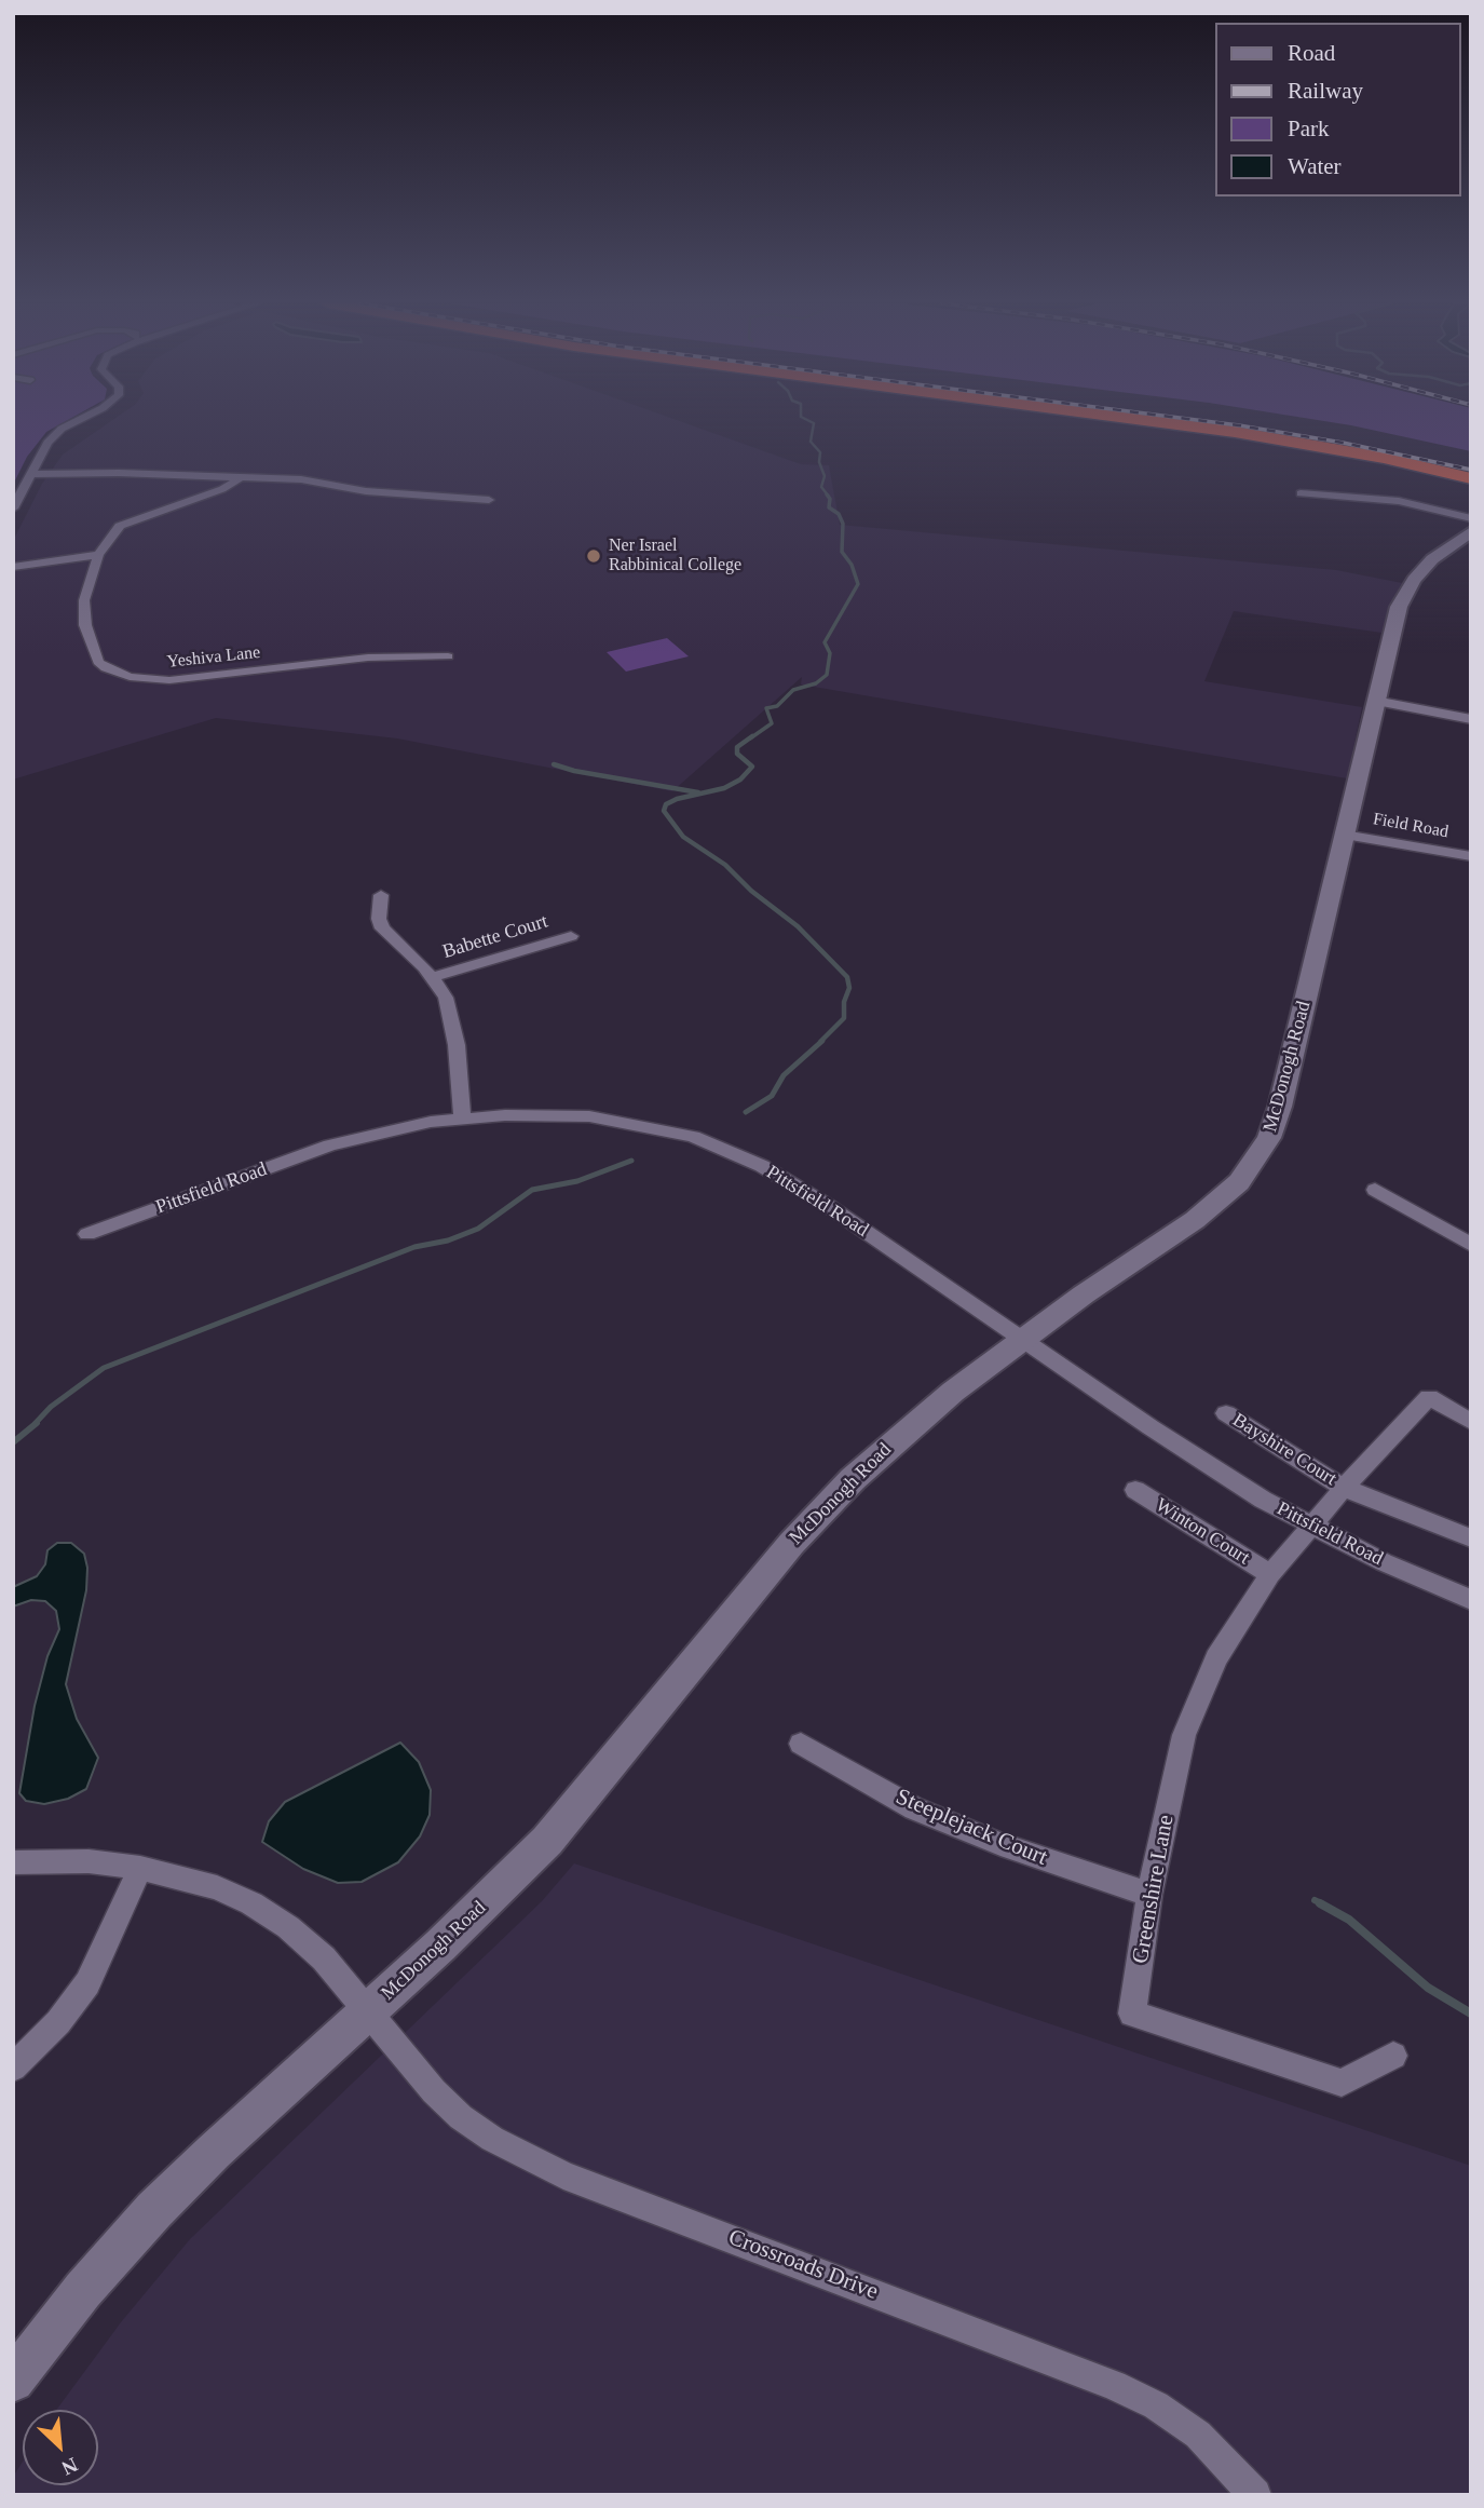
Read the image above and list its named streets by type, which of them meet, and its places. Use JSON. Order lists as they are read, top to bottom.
{
  "streets": {
    "main road": ["McDonogh Road"],
    "street": [
      "Yeshiva Lane",
      "Field Road",
      "Babette Court",
      "Pittsfield Road",
      "Bayshire Court",
      "Winton Court",
      "Steeplejack Court",
      "Greenshire Lane",
      "Crossroads Drive"
    ]
  },
  "crossings": [
    ["Field Road", "McDonogh Road"],
    ["McDonogh Road", "Pittsfield Road"],
    ["McDonogh Road", "Crossroads Drive"],
    ["Pittsfield Road", "Greenshire Lane"],
    ["Bayshire Court", "Greenshire Lane"],
    ["Winton Court", "Greenshire Lane"],
    ["Steeplejack Court", "Greenshire Lane"]
  ],
  "places": ["Ner Israel Rabbinical College"],
  "legend": [
    "Road",
    "Railway",
    "Park",
    "Water"
  ],
  "north": "bottom right"
}
